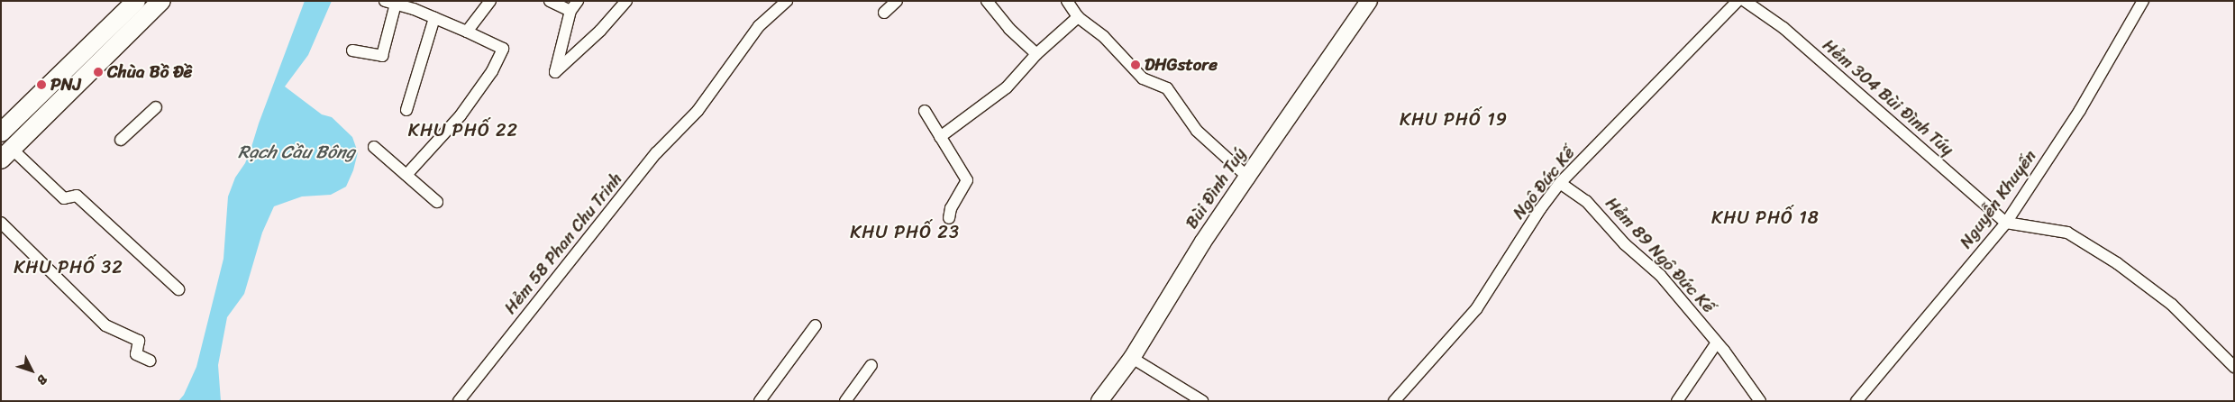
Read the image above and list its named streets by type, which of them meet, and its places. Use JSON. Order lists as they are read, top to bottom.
{
  "streets": {
    "street": [
      "Hẻm 304 Bùi Đình Túy",
      "Ngô Đức Kế",
      "Bùi Đình Tuý",
      "Nguyễn Khuyến",
      "Hẻm 58 Phan Chu Trinh",
      "Hẻm 89 Ngô Đức Kế"
    ]
  },
  "crossings": [
    ["Hẻm 304 Bùi Đình Túy", "Nguyễn Khuyến"],
    ["Ngô Đức Kế", "Hẻm 89 Ngô Đức Kế"]
  ],
  "districts": [
    "KHU PHỐ 19",
    "KHU PHỐ 22",
    "KHU PHỐ 18",
    "KHU PHỐ 23",
    "KHU PHỐ 32"
  ],
  "water": ["Rạch Cầu Bông"],
  "places": ["DHGstore", "Chùa Bồ Đề", "PNJ"],
  "north": "bottom right"
}
